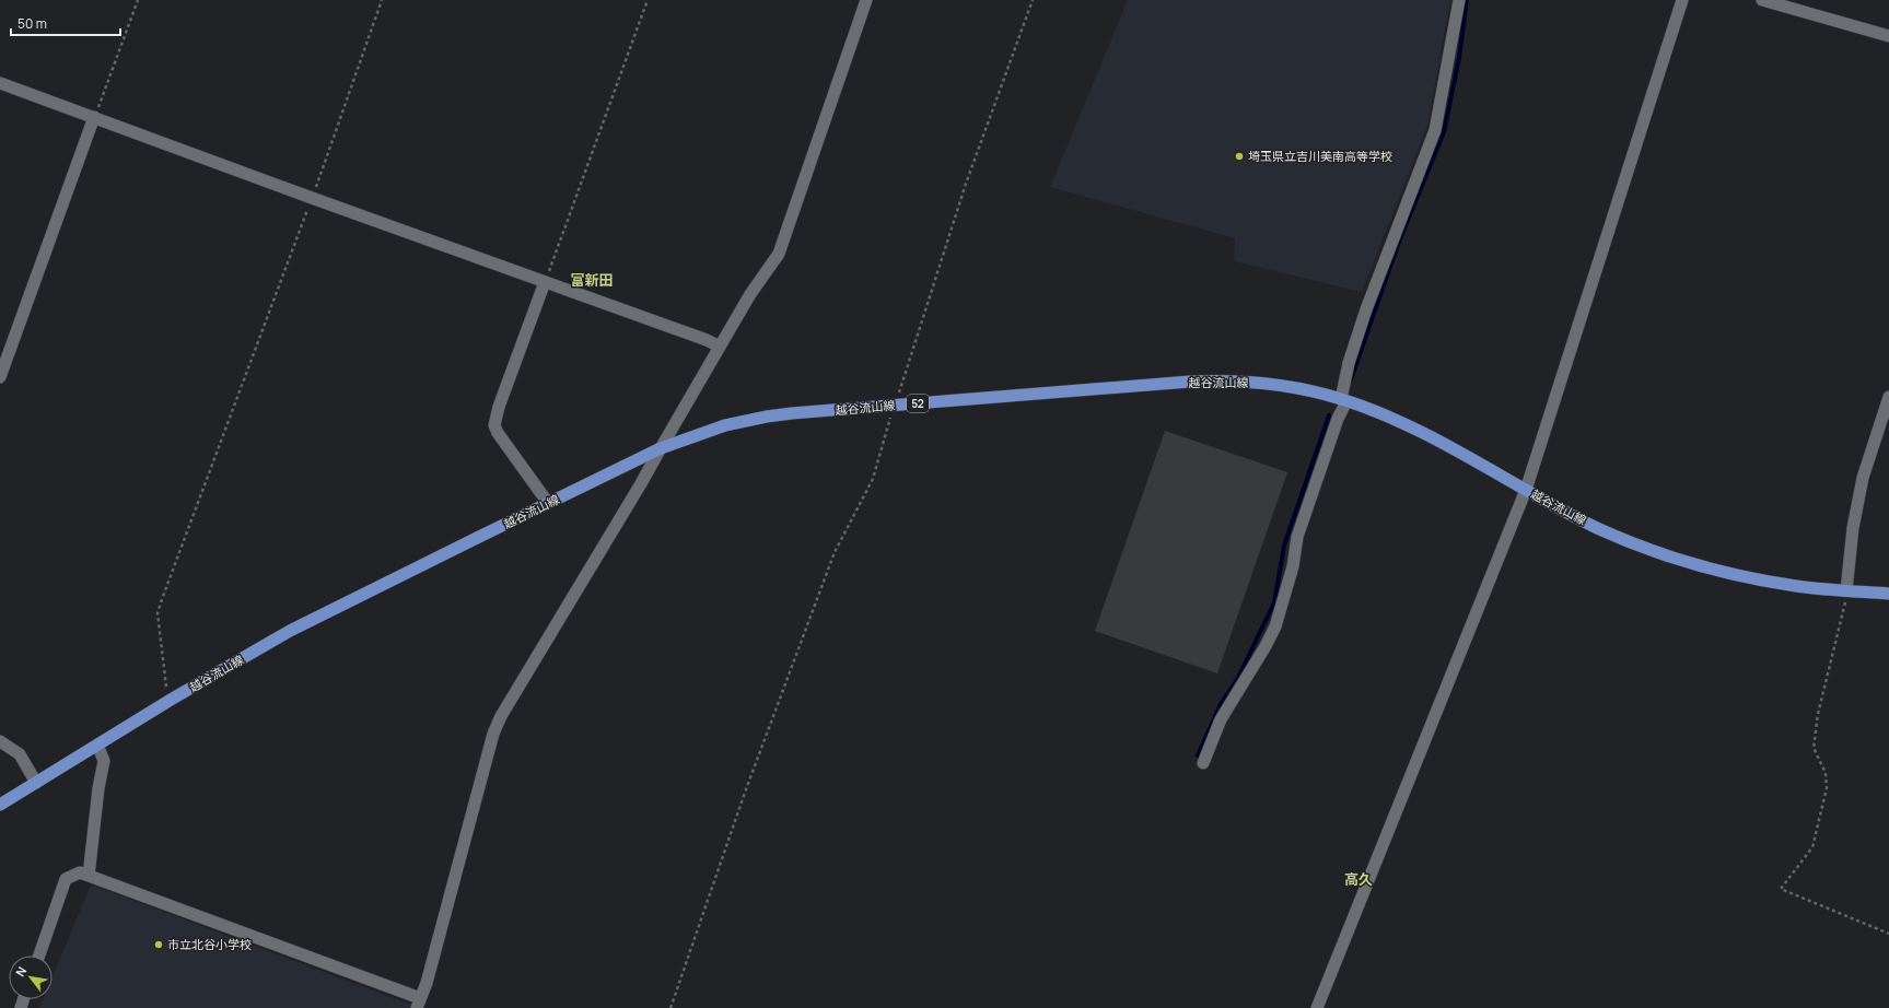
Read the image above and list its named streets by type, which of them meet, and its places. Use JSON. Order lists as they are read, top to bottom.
{
  "streets": {
    "main road": ["越谷流山線", "52"]
  },
  "districts": ["富新田", "高久"],
  "places": ["埼玉県立吉川美南高等学校", "市立北谷小学校"],
  "scale_bar": "50 m",
  "north": "top left"
}
